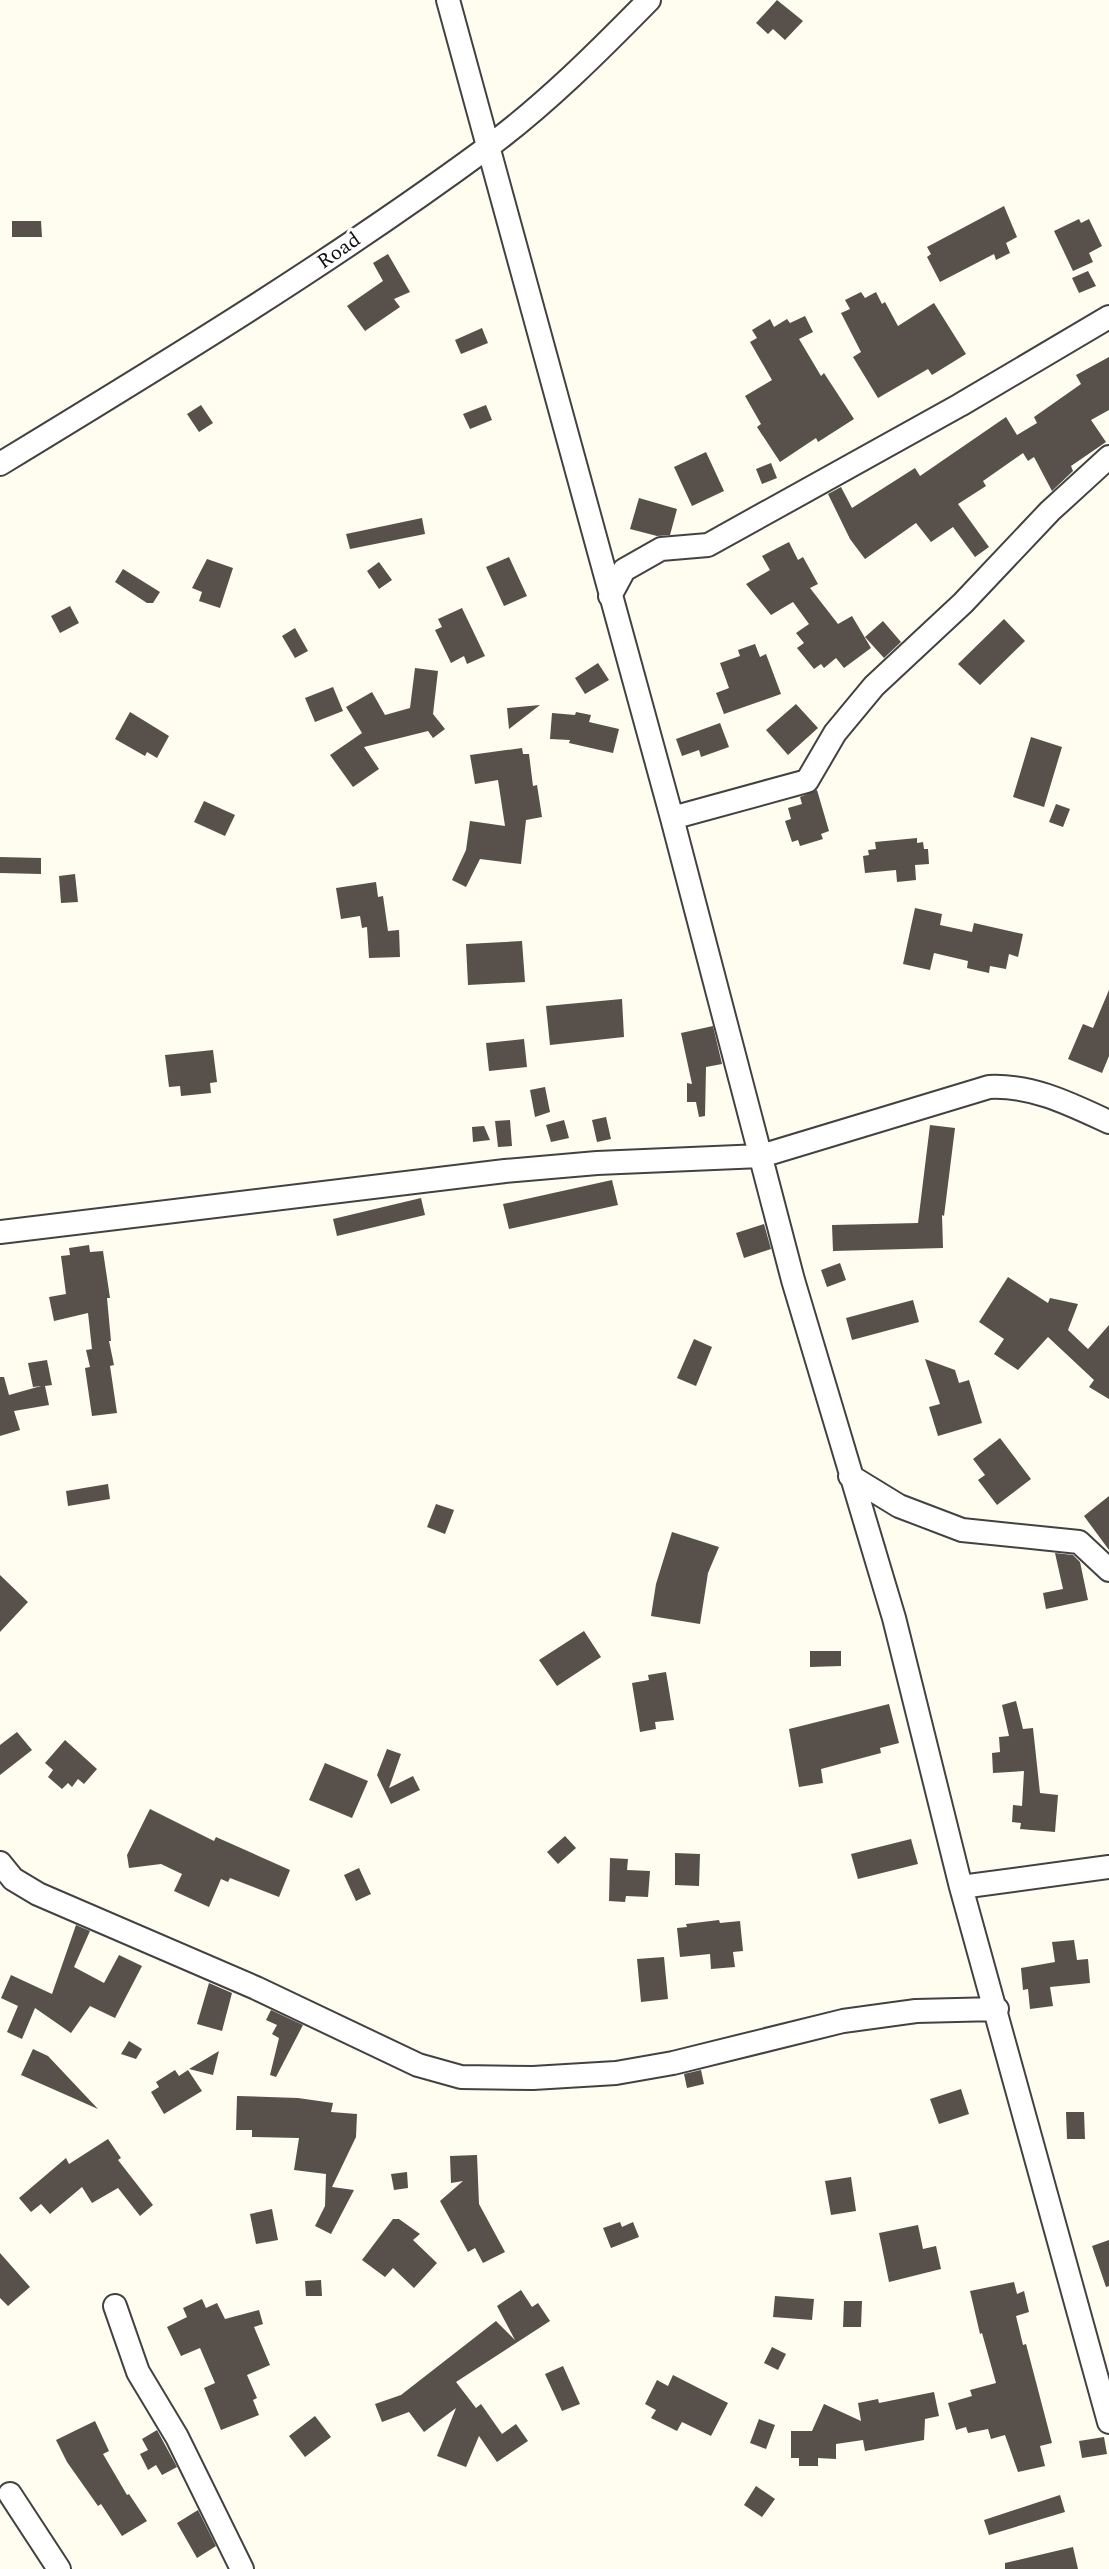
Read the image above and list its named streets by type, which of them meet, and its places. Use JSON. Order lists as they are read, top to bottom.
{
  "streets": {
    "street": ["Road"]
  }
}
